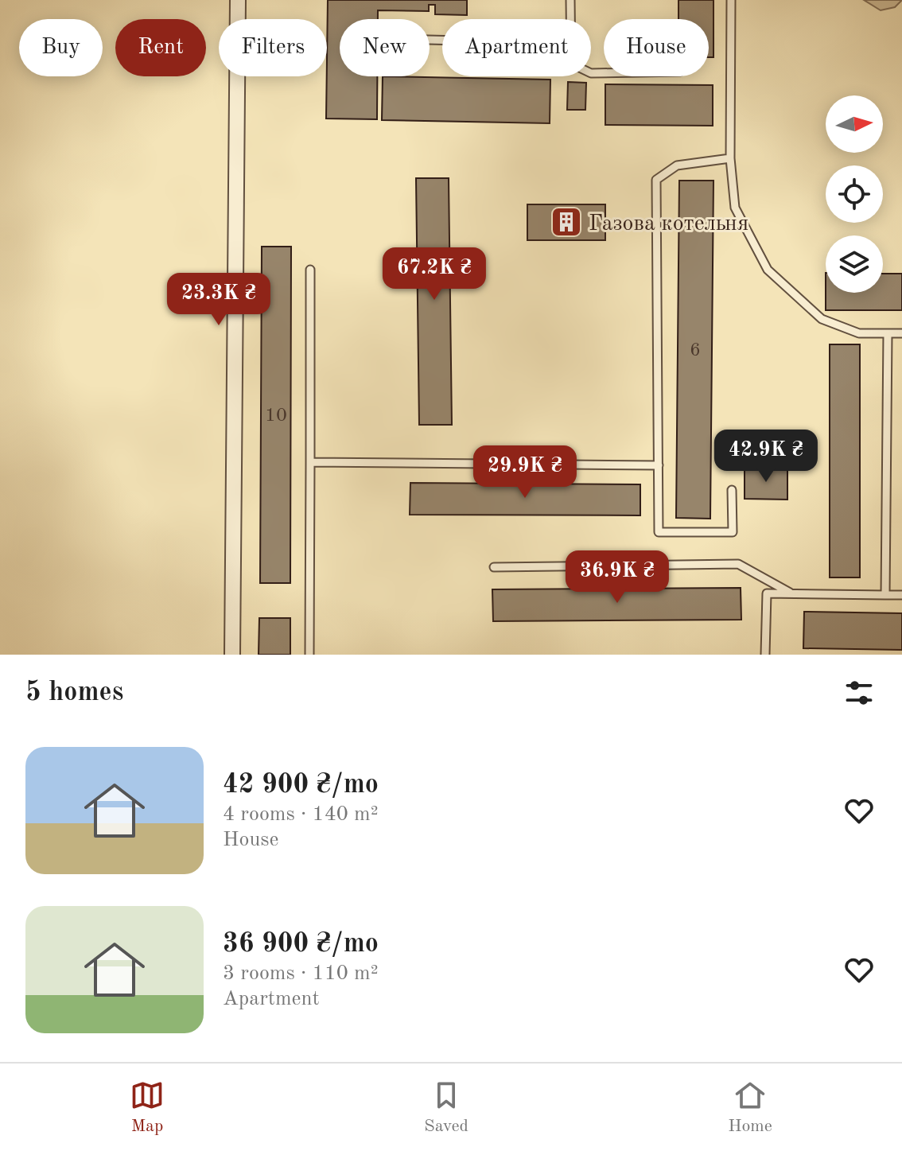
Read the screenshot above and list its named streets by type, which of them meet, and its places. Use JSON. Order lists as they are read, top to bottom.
{
  "places": {
    "building": ["Газова котельня"]
  },
  "house_numbers": ["6", "10"],
  "north": "right",
  "page": {
    "chip": [
      "Buy",
      "Rent",
      "Filters",
      "New",
      "Apartment",
      "House"
    ],
    "price": [
      "67.2K ₴",
      "23.3K ₴",
      "42.9K ₴",
      "29.9K ₴",
      "36.9K ₴"
    ],
    "heading": "5 homes",
    "list": [
      {
        "name": "42 900 ₴/mo",
        "note": "4 rooms · 140 m² · House"
      },
      {
        "name": "36 900 ₴/mo",
        "note": "3 rooms · 110 m² · Apartment"
      }
    ],
    "tabs": ["Map", "Saved", "Home"]
  }
}
